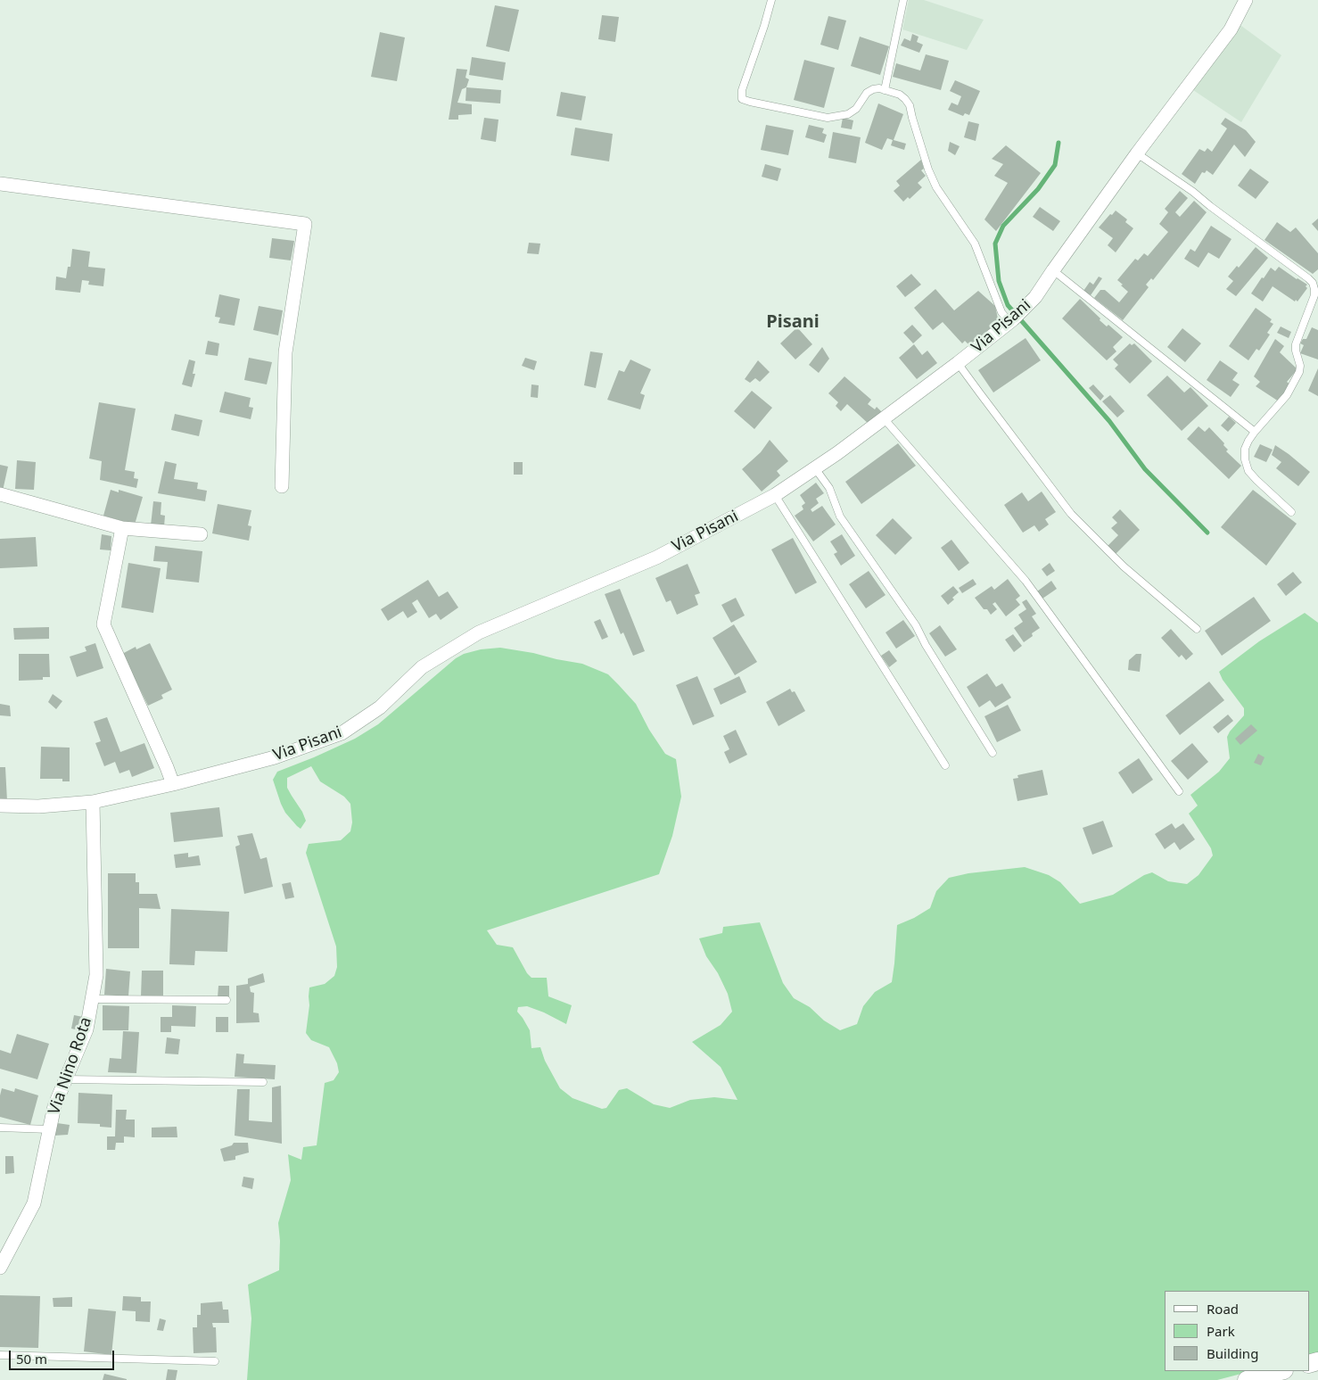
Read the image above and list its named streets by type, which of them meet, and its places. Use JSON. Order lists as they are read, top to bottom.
{
  "streets": {
    "street": ["Via Pisani", "Via Nino Rota"]
  },
  "crossings": [
    ["Via Pisani", "Via Nino Rota"]
  ],
  "districts": ["Pisani"],
  "legend": ["Road", "Park", "Building"],
  "scale_bar": "50 m"
}
